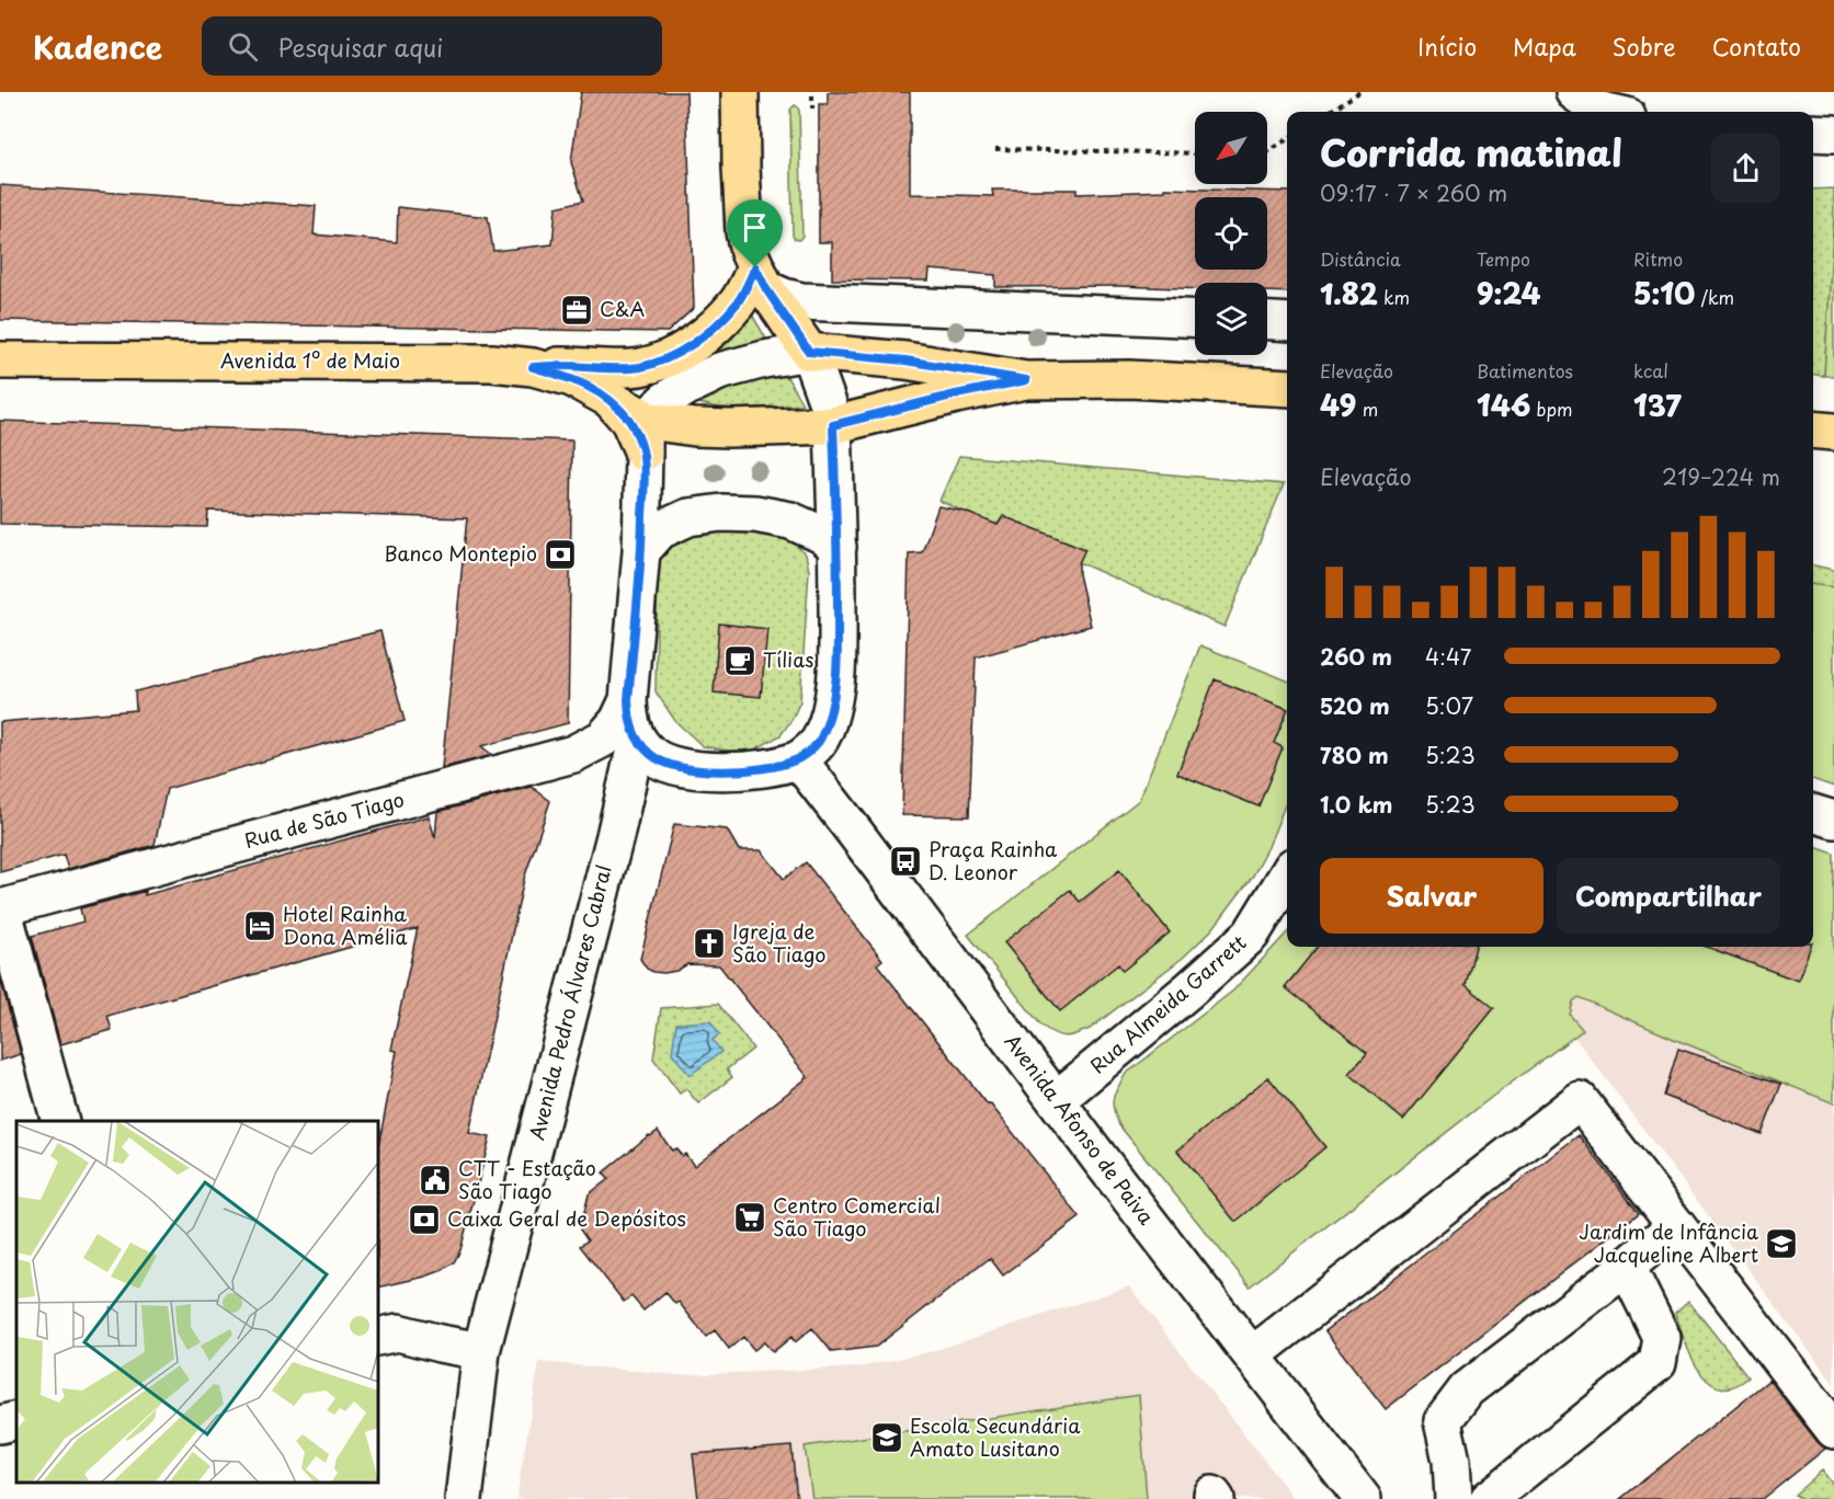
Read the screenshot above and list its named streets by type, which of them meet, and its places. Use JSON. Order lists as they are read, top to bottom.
{
  "streets": {
    "main road": ["Avenida 1º de Maio"],
    "street": [
      "Rua de São Tiago",
      "Avenida Pedro Álvares Cabral",
      "Rua Almeida Garrett",
      "Avenida Afonso de Paiva"
    ]
  },
  "crossings": [
    ["Rua Almeida Garrett", "Avenida Afonso de Paiva"]
  ],
  "places": {
    "office": ["C&A"],
    "bank": ["Banco Montepio", "Caixa Geral de Depósitos"],
    "cafe": ["Tílias"],
    "bus stop": ["Praça Rainha D. Leonor"],
    "hotel": ["Hotel Rainha Dona Amélia"],
    "church": ["Igreja de São Tiago"],
    "public building": ["CTT - Estação São Tiago"],
    "supermarket": ["Centro Comercial São Tiago"],
    "school or university": ["Jardim de Infância Jacqueline Albert", "Escola Secundária Amato Lusitano"]
  },
  "north": "bottom left",
  "page": {
    "header": "Kadence",
    "search": "Pesquisar aqui",
    "nav": [
      "Início",
      "Mapa",
      "Sobre",
      "Contato"
    ],
    "heading": ["Corrida matinal", "09:17 · 7 × 260 m"],
    "stats": [
      ["Distância", "1.82 km"],
      ["Tempo", "9:24"],
      ["Ritmo", "5:10 /km"],
      ["Elevação", "49 m"],
      ["Batimentos", "146 bpm"],
      ["kcal", "137"]
    ],
    "chart": ["Elevação", "219–224 m"],
    "list": [
      {
        "name": "260 m",
        "note": "4:47"
      },
      {
        "name": "520 m",
        "note": "5:07"
      },
      {
        "name": "780 m",
        "note": "5:23"
      },
      {
        "name": "1.0 km",
        "note": "5:23"
      }
    ],
    "buttons": ["Salvar", "Compartilhar"]
  }
}
